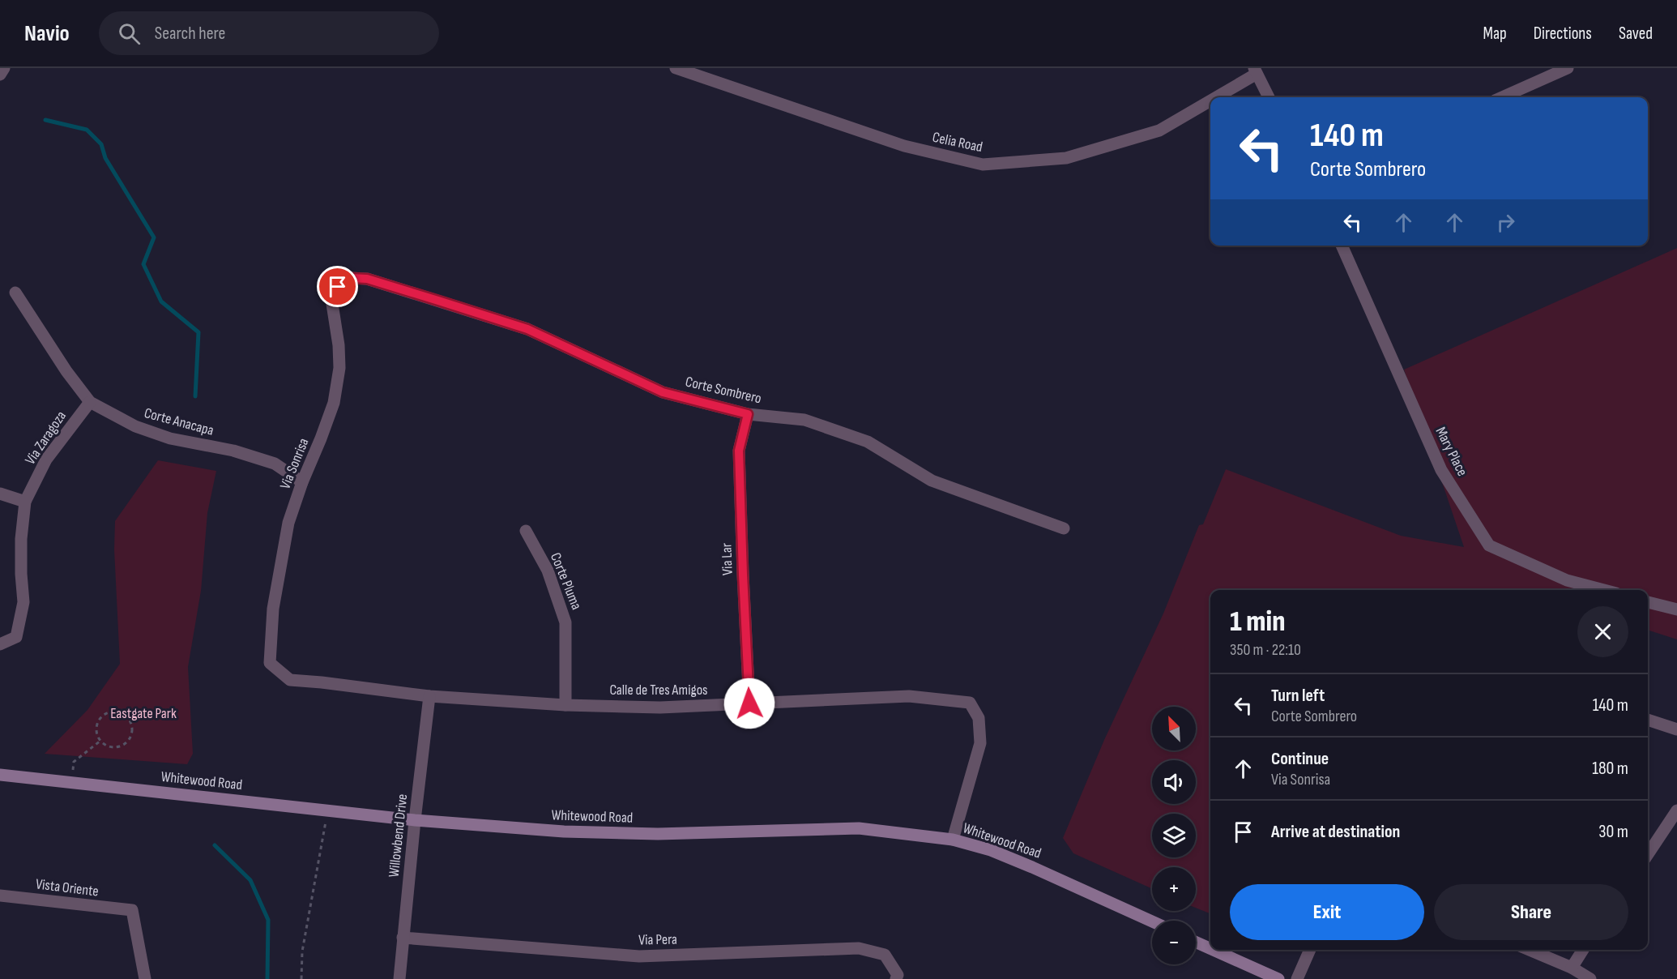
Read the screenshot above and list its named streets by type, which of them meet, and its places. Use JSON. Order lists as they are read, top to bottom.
{
  "streets": {
    "main road": ["Whitewood Road"],
    "street": [
      "Celia Road",
      "Corte Sombrero",
      "Corte Anacapa",
      "Via Zaragoza",
      "Mary Place",
      "Via Sonrisa",
      "Via Lar",
      "Corte Pluma",
      "Calle de Tres Amigos",
      "Willowbend Drive",
      "Vista Oriente",
      "Via Pera"
    ]
  },
  "crossings": [
    ["Corte Sombrero", "Via Sonrisa"],
    ["Corte Sombrero", "Via Lar"],
    ["Corte Anacapa", "Via Zaragoza"],
    ["Corte Anacapa", "Via Sonrisa"],
    ["Via Sonrisa", "Calle de Tres Amigos"],
    ["Via Lar", "Calle de Tres Amigos"],
    ["Corte Pluma", "Calle de Tres Amigos"],
    ["Calle de Tres Amigos", "Whitewood Road"],
    ["Calle de Tres Amigos", "Willowbend Drive"],
    ["Whitewood Road", "Willowbend Drive"],
    ["Willowbend Drive", "Via Pera"]
  ],
  "parks": ["Eastgate Park"],
  "north": "top left",
  "page": {
    "header": "Navio",
    "search": "Search here",
    "nav": ["Map", "Directions", "Saved"],
    "turn": ["140 m", "Corte Sombrero"],
    "heading": ["1 min", "350 m · 22:10"],
    "list": [
      {
        "name": "Turn left",
        "note": "Corte Sombrero",
        "value": "140 m"
      },
      {
        "name": "Continue",
        "note": "Via Sonrisa",
        "value": "180 m"
      },
      {
        "name": "Arrive at destination",
        "value": "30 m"
      }
    ],
    "map_buttons": ["+", "−"],
    "buttons": ["Exit", "Share"]
  }
}
